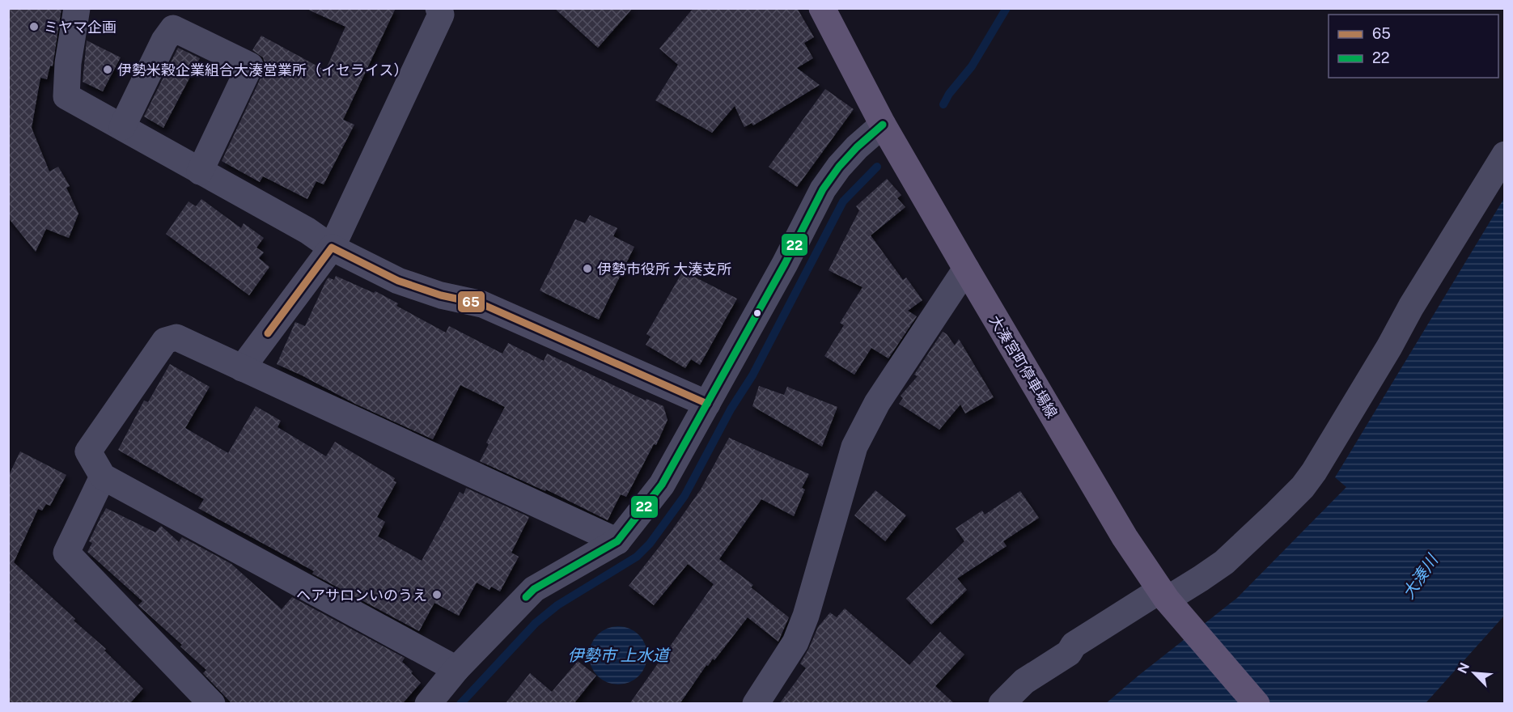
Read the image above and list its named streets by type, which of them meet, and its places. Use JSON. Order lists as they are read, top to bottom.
{
  "streets": {
    "main road": ["大湊宮町停車場線"]
  },
  "water": ["大湊川", "伊勢市 上水道"],
  "places": [
    "ミヤマ企画",
    "伊勢米穀企業組合大湊営業所（イセライス）",
    "伊勢市役所 大湊支所",
    "ヘアサロンいのうえ"
  ],
  "lines": ["transit line 22", "transit line 65"],
  "legend": ["65", "22"],
  "north": "top left"
}
